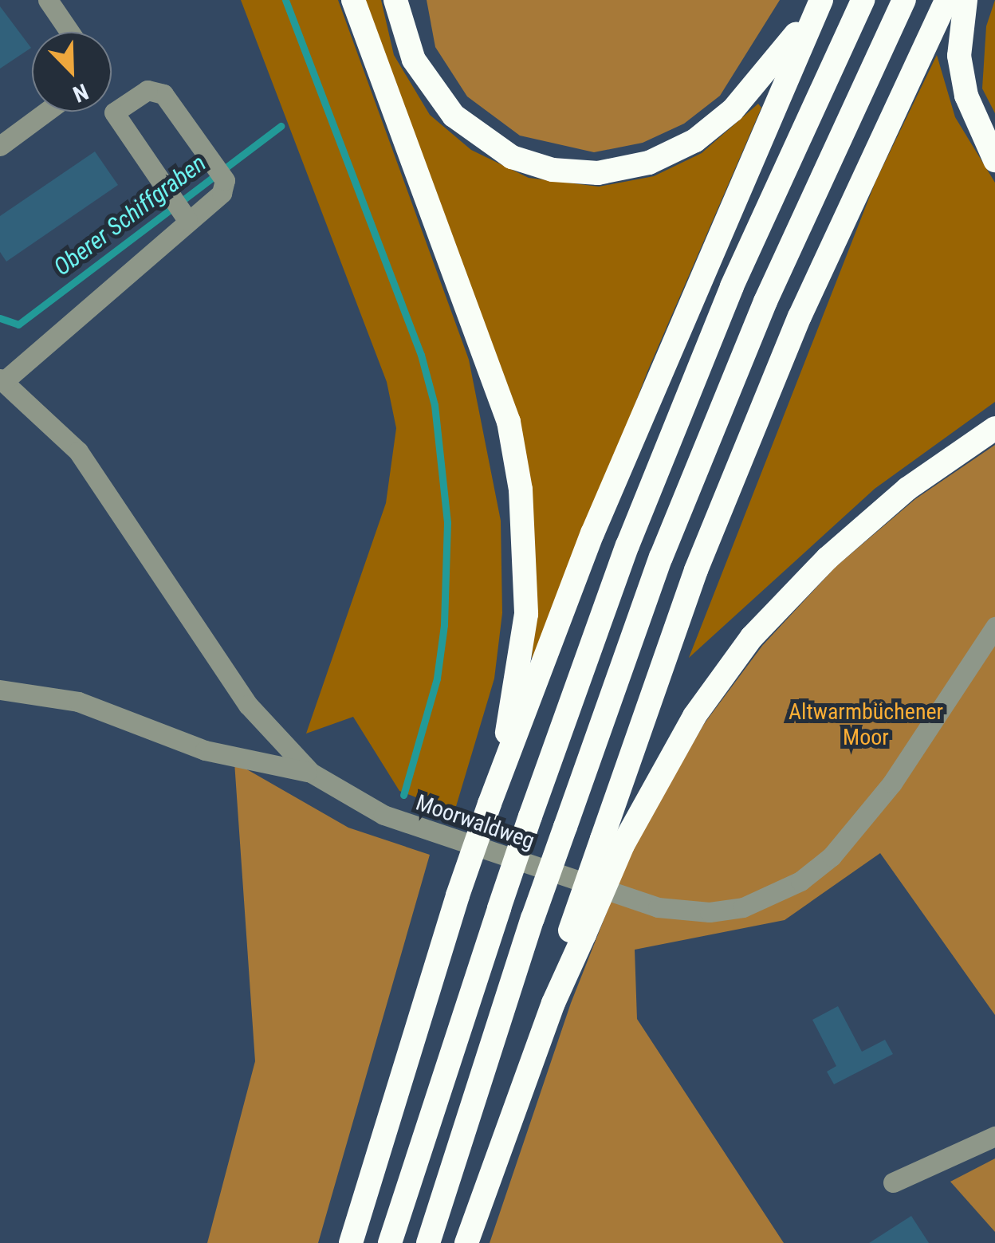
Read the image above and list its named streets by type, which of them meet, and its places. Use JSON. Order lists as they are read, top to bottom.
{
  "streets": {
    "street": ["Moorwaldweg"]
  },
  "water": ["Oberer Schiffgraben"],
  "parks": ["Altwarmbüchener Moor"],
  "north": "bottom right"
}
